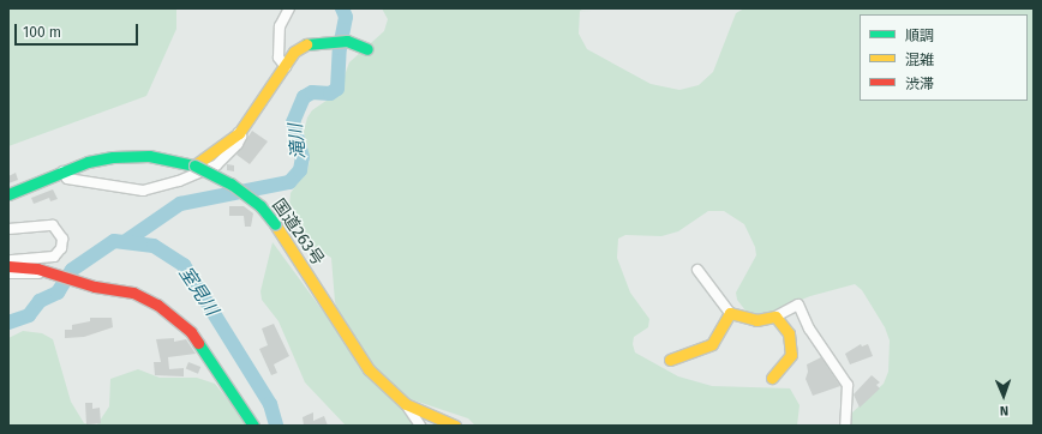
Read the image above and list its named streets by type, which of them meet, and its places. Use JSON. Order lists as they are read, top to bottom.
{
  "streets": {
    "main road": ["国道263号"]
  },
  "water": ["滝川", "室見川"],
  "legend": ["順調", "混雑", "渋滞"],
  "scale_bar": "100 m",
  "north": "bottom"
}
